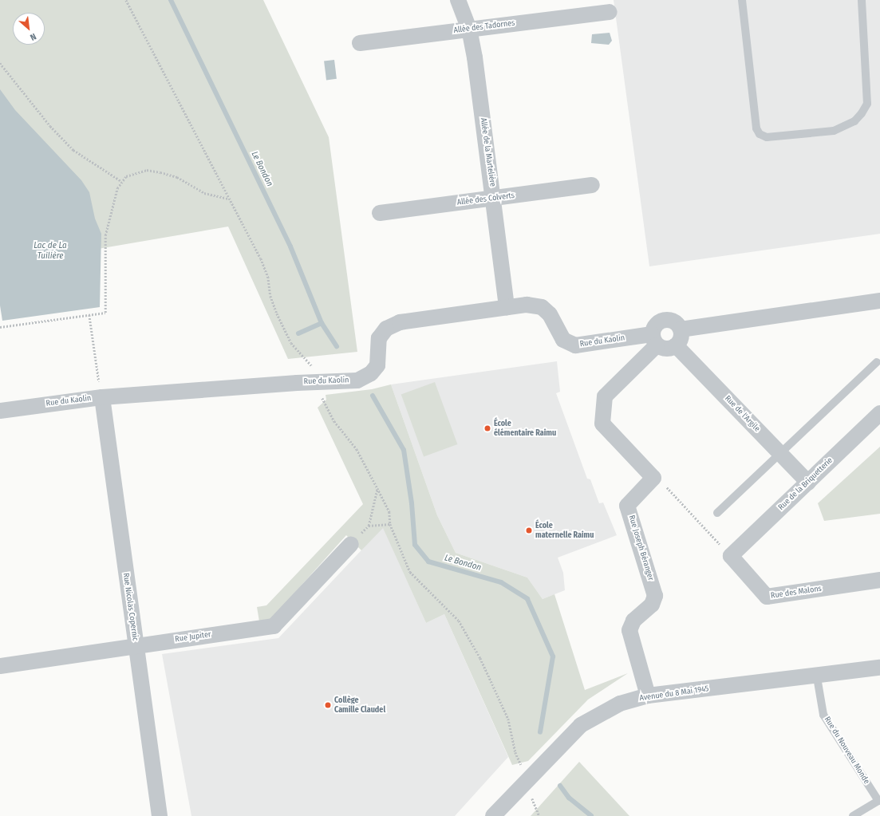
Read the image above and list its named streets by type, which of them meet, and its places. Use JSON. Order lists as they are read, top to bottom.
{
  "streets": {
    "street": [
      "Allée des Tadornes",
      "Allée de la Martelière",
      "Allée des Colverts",
      "Rue du Kaolin",
      "Rue de l'Argile",
      "Rue de la Briquetterie",
      "Rue Joseph Béranger",
      "Rue des Malons",
      "Rue Nicolas Copernic",
      "Rue Jupiter",
      "Avenue du 8 Mai 1945"
    ],
    "lane": ["Rue du Nouveau Monde"]
  },
  "crossings": [
    ["Allée des Tadornes", "Allée de la Martelière"],
    ["Allée de la Martelière", "Allée des Colverts"],
    ["Allée de la Martelière", "Rue du Kaolin"],
    ["Rue du Kaolin", "Rue de l'Argile"],
    ["Rue du Kaolin", "Rue Nicolas Copernic"],
    ["Rue de l'Argile", "Rue de la Briquetterie"],
    ["Rue de la Briquetterie", "Rue des Malons"],
    ["Rue Joseph Béranger", "Avenue du 8 Mai 1945"],
    ["Rue Nicolas Copernic", "Rue Jupiter"],
    ["Avenue du 8 Mai 1945", "Rue du Nouveau Monde"]
  ],
  "water": ["Le Bondon", "Lac de La Tuilière"],
  "places": ["École élémentaire Raimu", "École maternelle Raimu", "Collège Camille Claudel"],
  "north": "bottom right"
}
